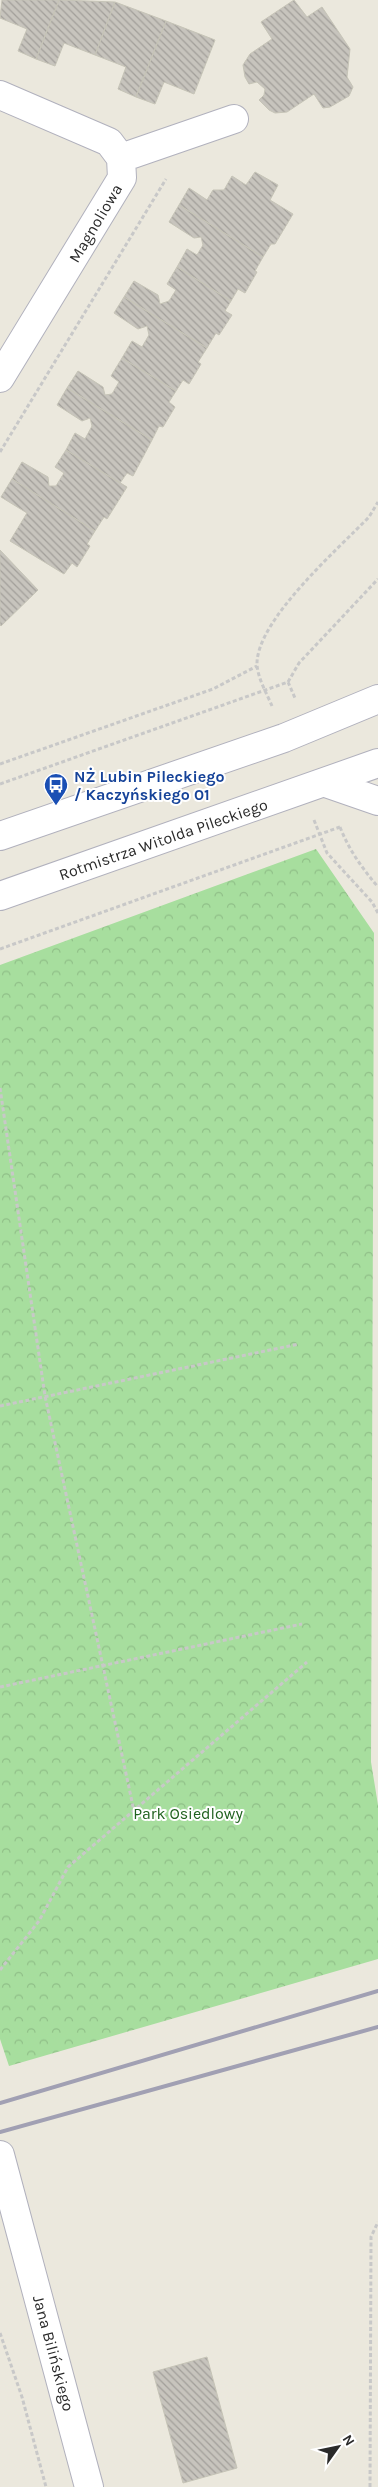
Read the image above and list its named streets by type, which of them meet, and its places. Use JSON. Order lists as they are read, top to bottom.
{
  "streets": {
    "street": ["Magnoliowa", "Rotmistrza Witolda Pileckiego", "Jana Bilińskiego"]
  },
  "parks": ["Park Osiedlowy"],
  "places": {
    "bus stop": ["NŻ Lubin Pileckiego / Kaczyńskiego 01"]
  },
  "north": "top right"
}
